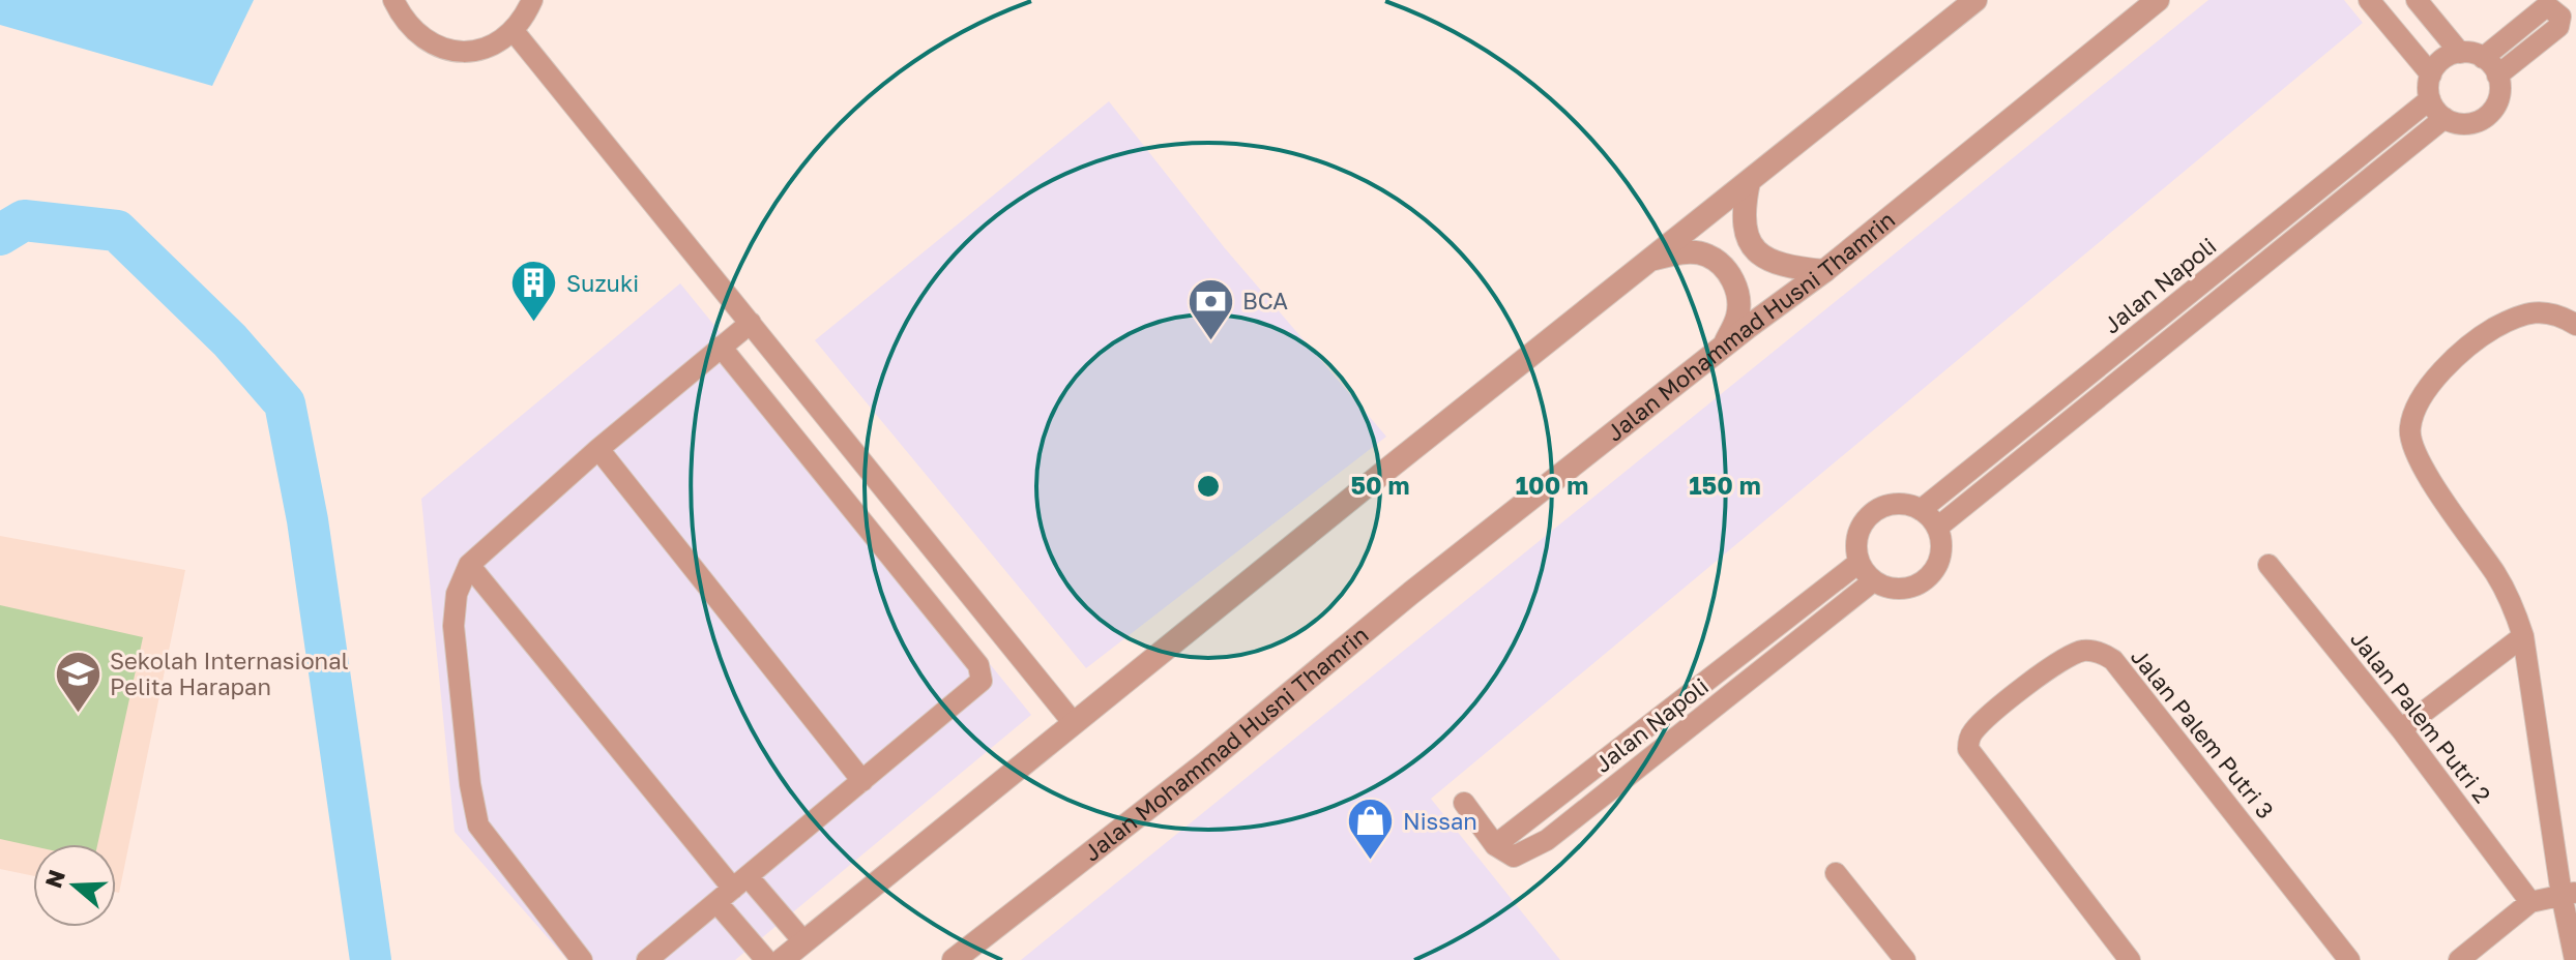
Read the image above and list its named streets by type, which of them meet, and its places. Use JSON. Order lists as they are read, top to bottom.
{
  "streets": {
    "street": [
      "Jalan Napoli",
      "Jalan Mohammad Husni Thamrin",
      "Jalan Palem Putri 2",
      "Jalan Palem Putri 3"
    ]
  },
  "places": {
    "building": ["Suzuki"],
    "bank": ["BCA"],
    "school or university": ["Sekolah Internasional Pelita Harapan"],
    "shop": ["Nissan"]
  },
  "north": "left",
  "rings": ["50 m", "100 m", "150 m"]
}
